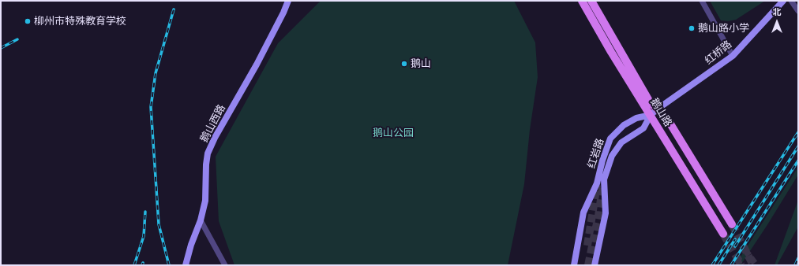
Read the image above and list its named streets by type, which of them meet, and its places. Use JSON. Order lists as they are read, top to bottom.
{
  "streets": {
    "main road": ["鹅山路"],
    "street": ["红桥路", "鹅山西路", "红岩路"]
  },
  "crossings": [
    ["红桥路", "鹅山路"],
    ["红桥路", "红岩路"],
    ["鹅山路", "红岩路"]
  ],
  "parks": ["鹅山公园"],
  "places": ["柳州市特殊教育学校", "鹅山路小学", "鹅山"],
  "north": "top"
}
